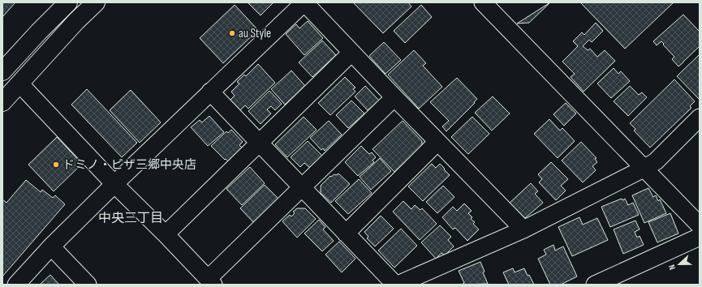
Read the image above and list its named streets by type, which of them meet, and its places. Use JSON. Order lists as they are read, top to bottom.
{
  "districts": ["中央三丁目"],
  "places": ["au Style", "ドミノ・ピザ三郷中央店"],
  "north": "left"
}
